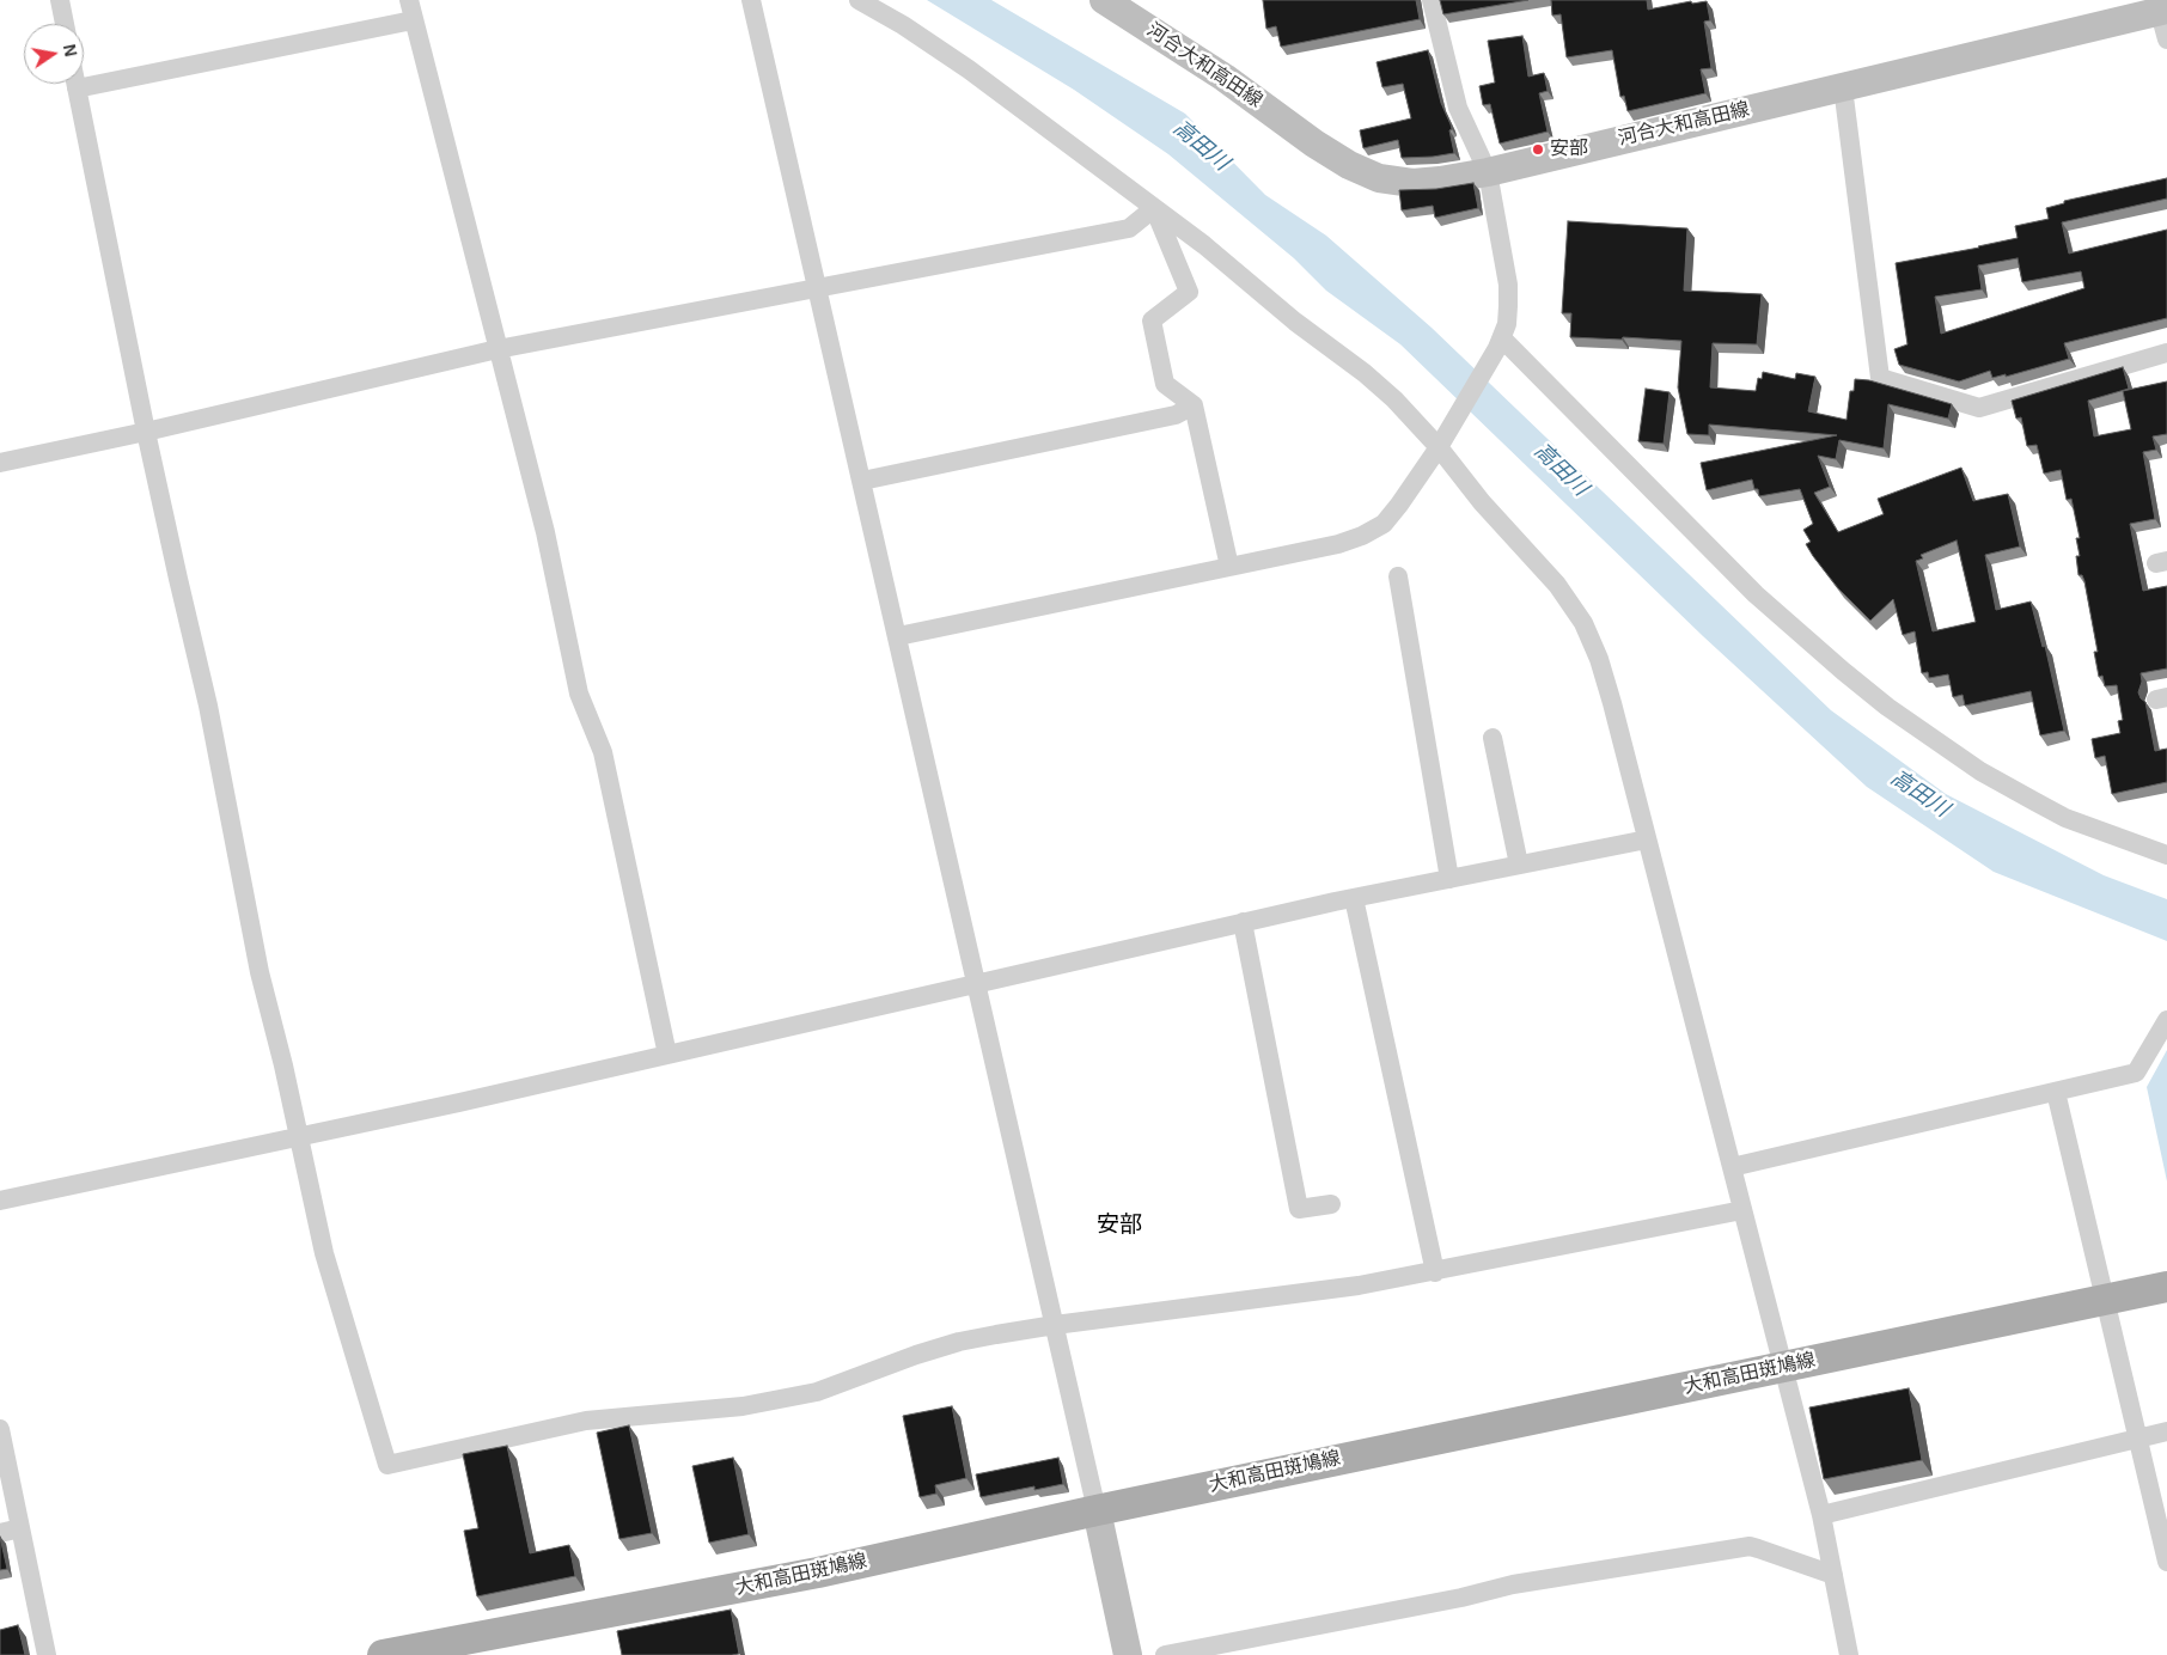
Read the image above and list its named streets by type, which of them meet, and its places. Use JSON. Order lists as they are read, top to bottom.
{
  "streets": {
    "main road": ["河合大和高田線", "大和高田斑鳩線"]
  },
  "districts": ["安部"],
  "water": ["高田川"],
  "places": ["安部"],
  "north": "right"
}
